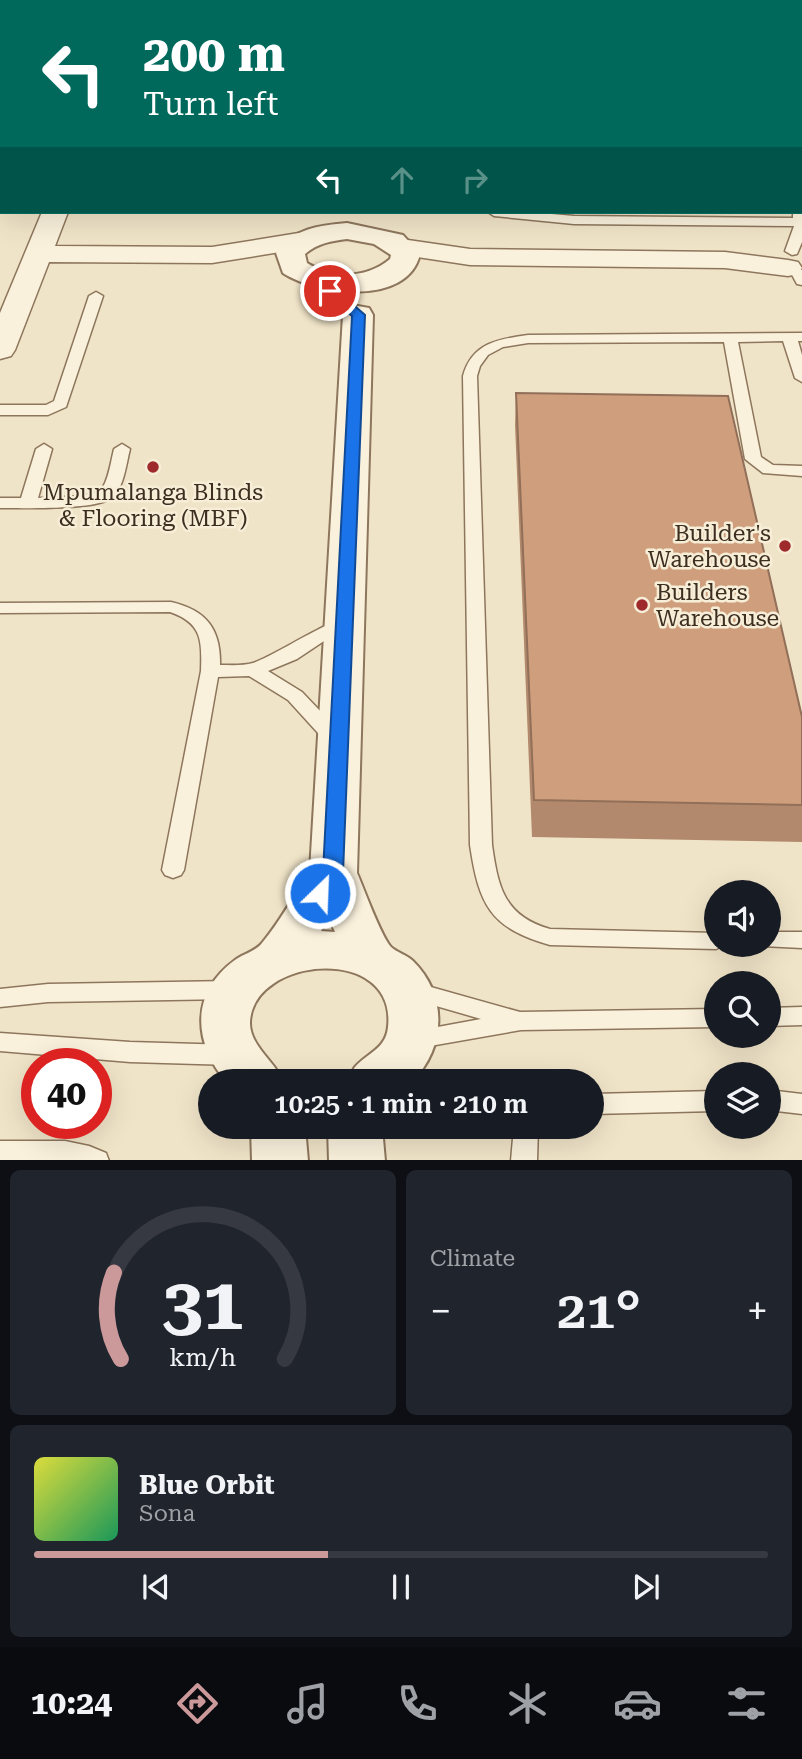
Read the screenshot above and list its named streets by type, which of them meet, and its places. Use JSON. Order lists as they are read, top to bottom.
{
  "places": ["Mpumalanga Blinds & Flooring (MBF)", "Builder's Warehouse", "Builders Warehouse"],
  "page": {
    "turn": ["200 m", "Turn left"],
    "limit": "40",
    "trip": "10:25 · 1 min · 210 m",
    "tile": "Climate",
    "heat": ["−", "21°", "+"],
    "song": ["Blue Orbit", "Sona"],
    "tabs": "10:24",
    "gauge": ["31", "km/h"]
  }
}
